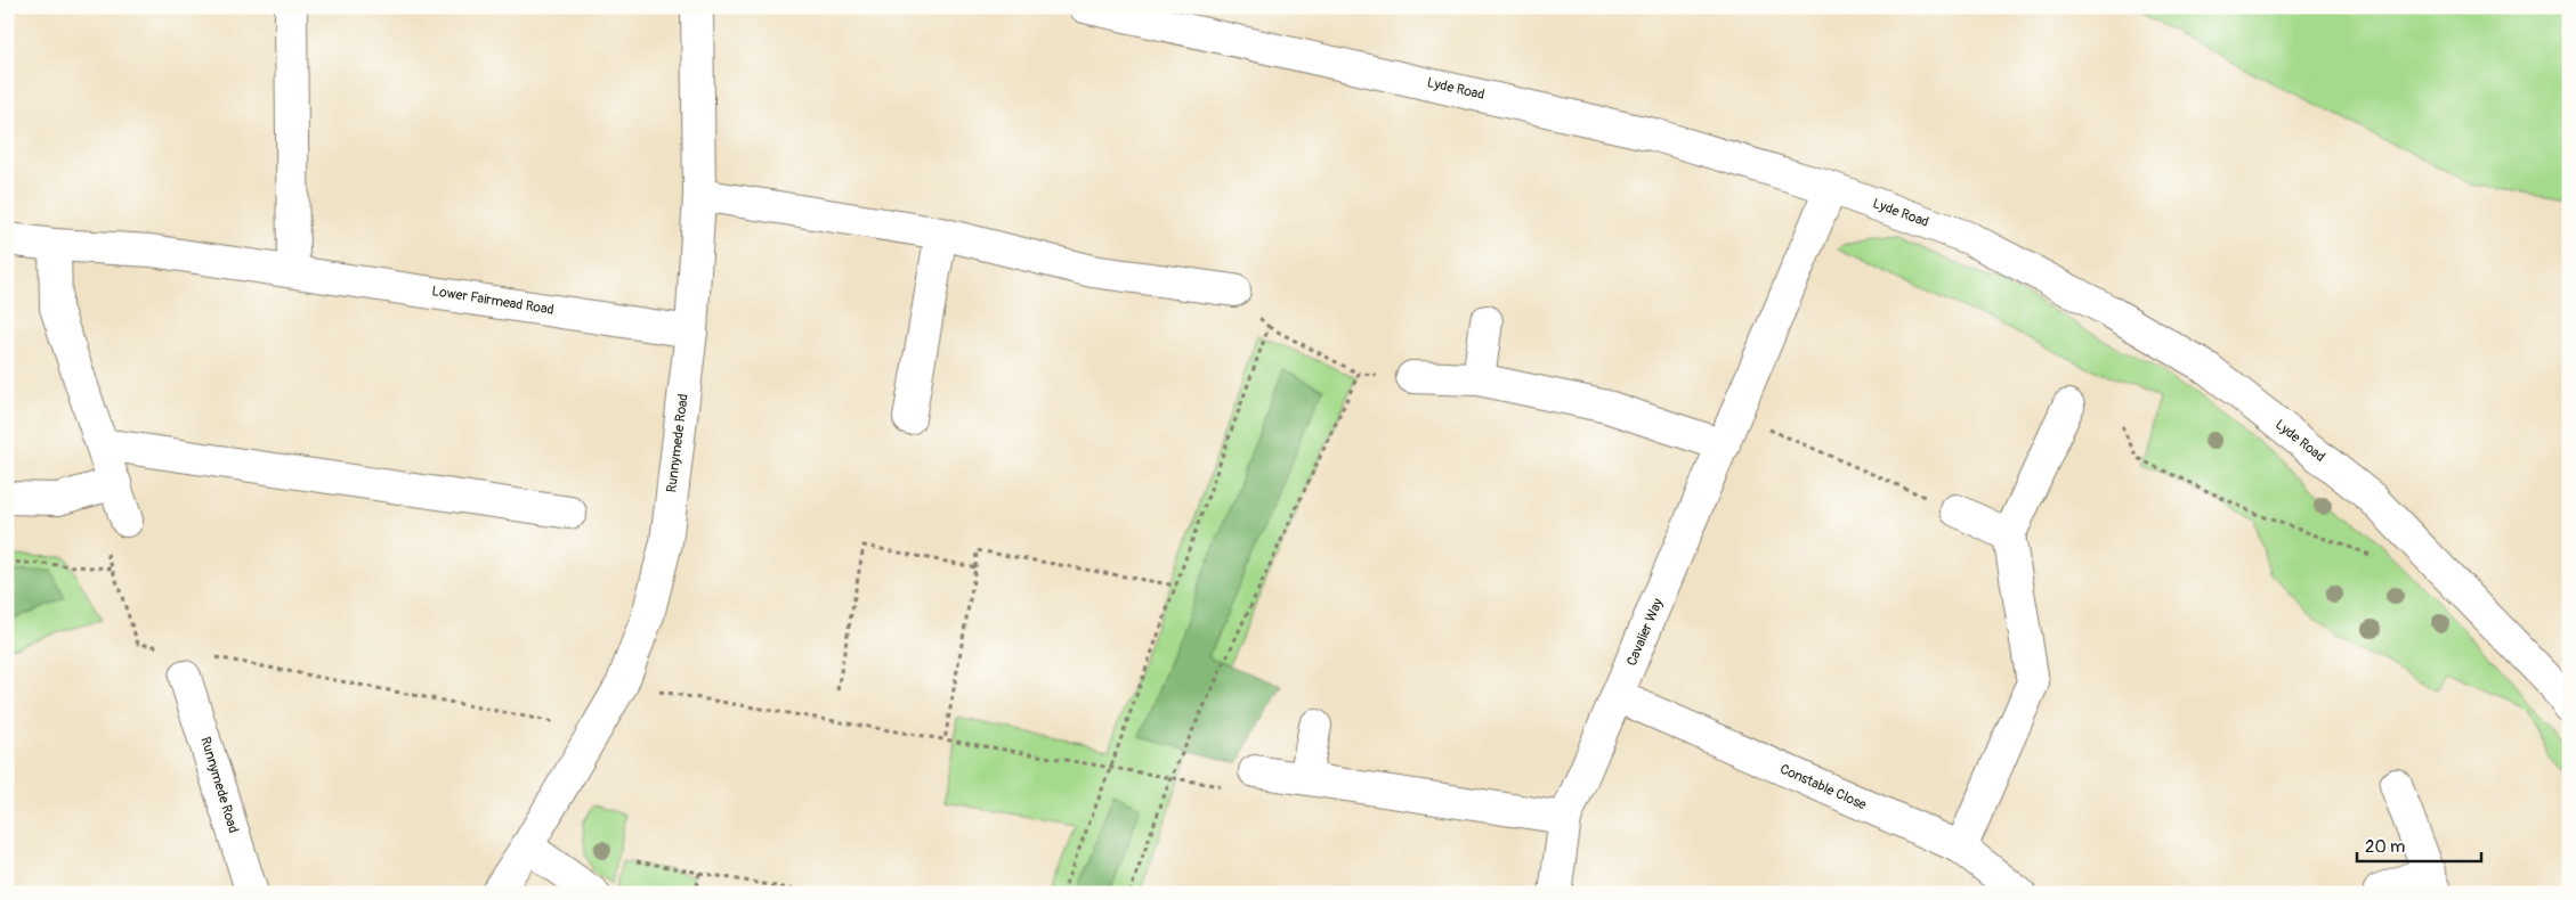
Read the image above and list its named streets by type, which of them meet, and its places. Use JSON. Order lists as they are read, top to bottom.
{
  "streets": {
    "street": [
      "Lyde Road",
      "Lower Fairmead Road",
      "Runnymede Road",
      "Cavalier Way",
      "Constable Close"
    ]
  },
  "crossings": [
    ["Lyde Road", "Cavalier Way"],
    ["Lower Fairmead Road", "Runnymede Road"],
    ["Cavalier Way", "Constable Close"]
  ],
  "scale_bar": "20 m"
}
